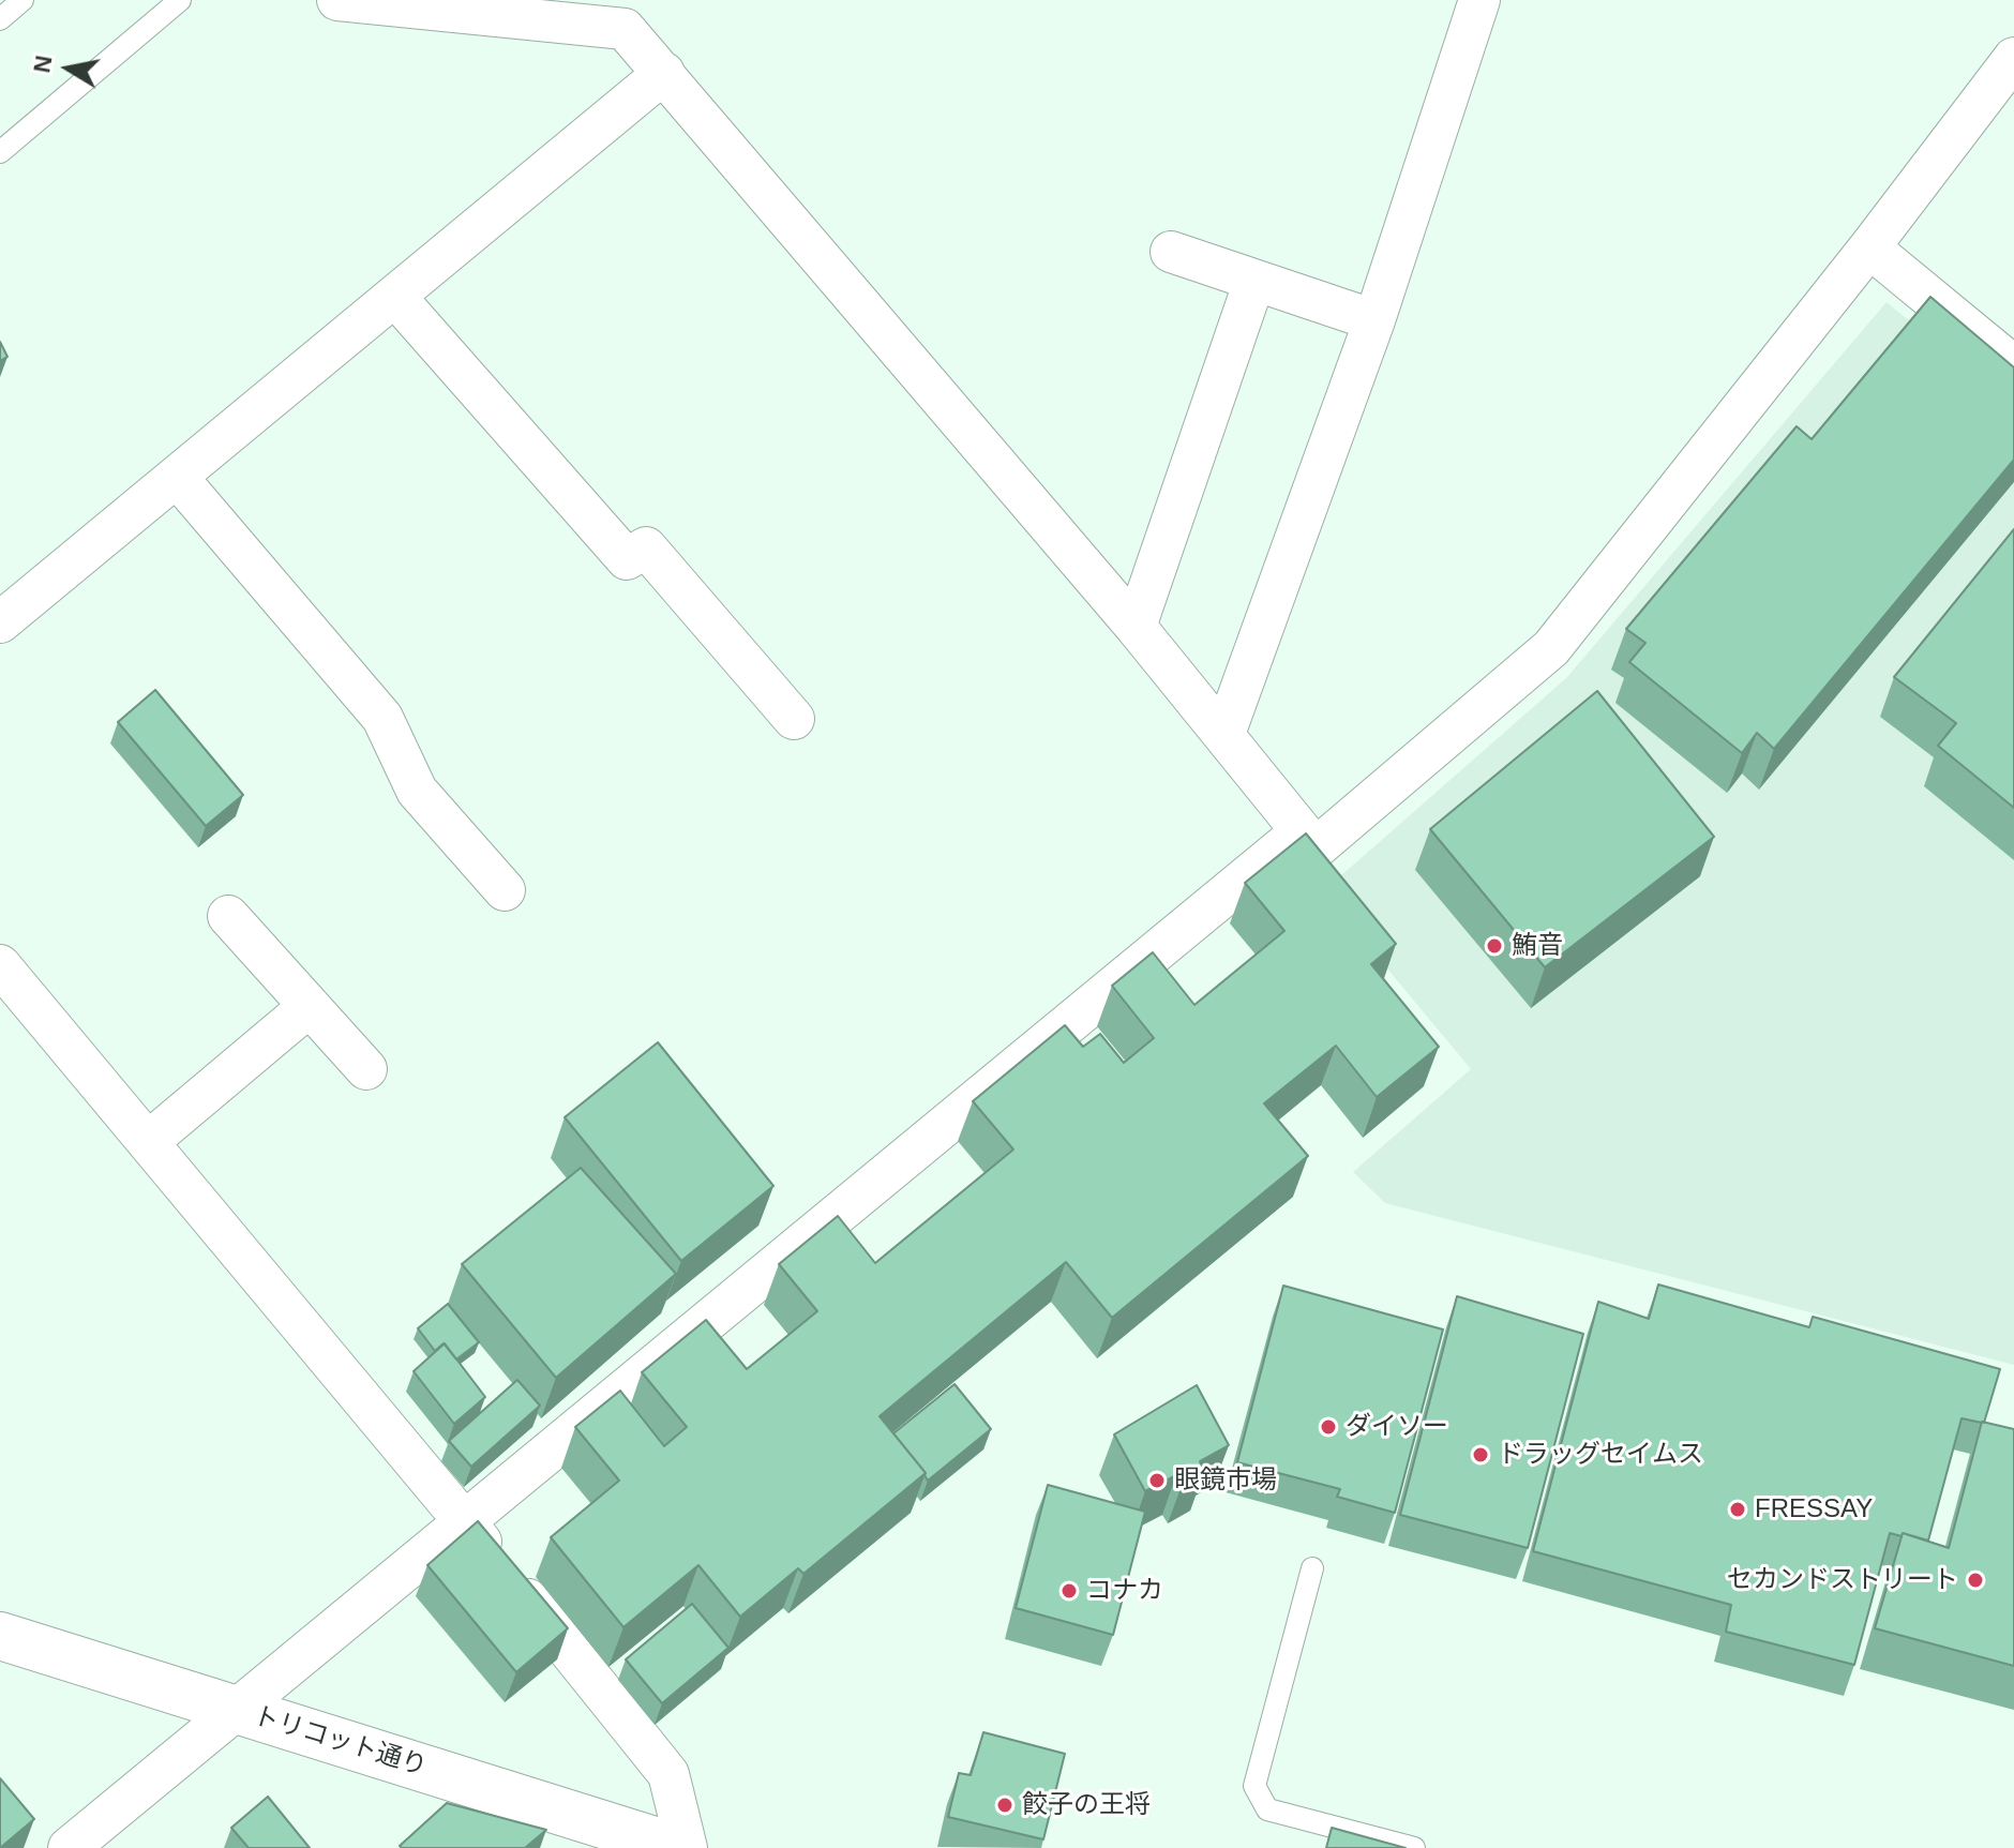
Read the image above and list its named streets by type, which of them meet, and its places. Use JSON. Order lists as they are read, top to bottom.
{
  "streets": {
    "highway": ["トリコット通り"]
  },
  "places": [
    "鮪音",
    "ダイソー",
    "ドラッグセイムス",
    "眼鏡市場",
    "FRESSAY",
    "セカンドストリート",
    "コナカ",
    "餃子の王将"
  ],
  "north": "left"
}
